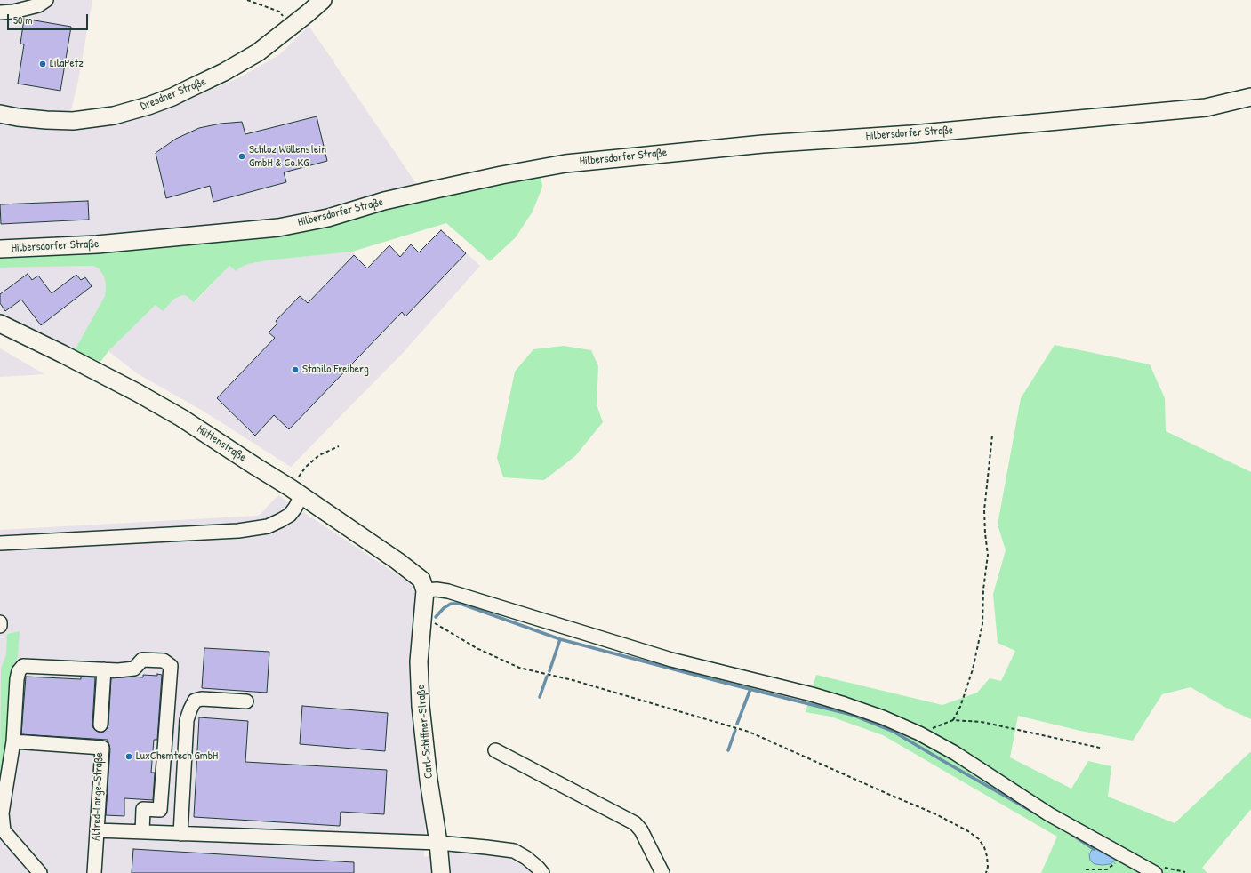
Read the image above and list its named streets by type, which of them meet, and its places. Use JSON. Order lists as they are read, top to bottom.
{
  "streets": {
    "main road": [
      "Dresdner Straße",
      "Hilbersdorfer Straße",
      "Hüttenstraße",
      "Carl-Schiffner-Straße"
    ],
    "street": ["Alfred-Lange-Straße"]
  },
  "crossings": [
    ["Hüttenstraße", "Carl-Schiffner-Straße"]
  ],
  "places": [
    "LilaPetz",
    "Schloz Wöllenstein GmbH & Co.KG",
    "Stabilo Freiberg",
    "LuxChemtech GmbH"
  ],
  "scale_bar": "50 m"
}
